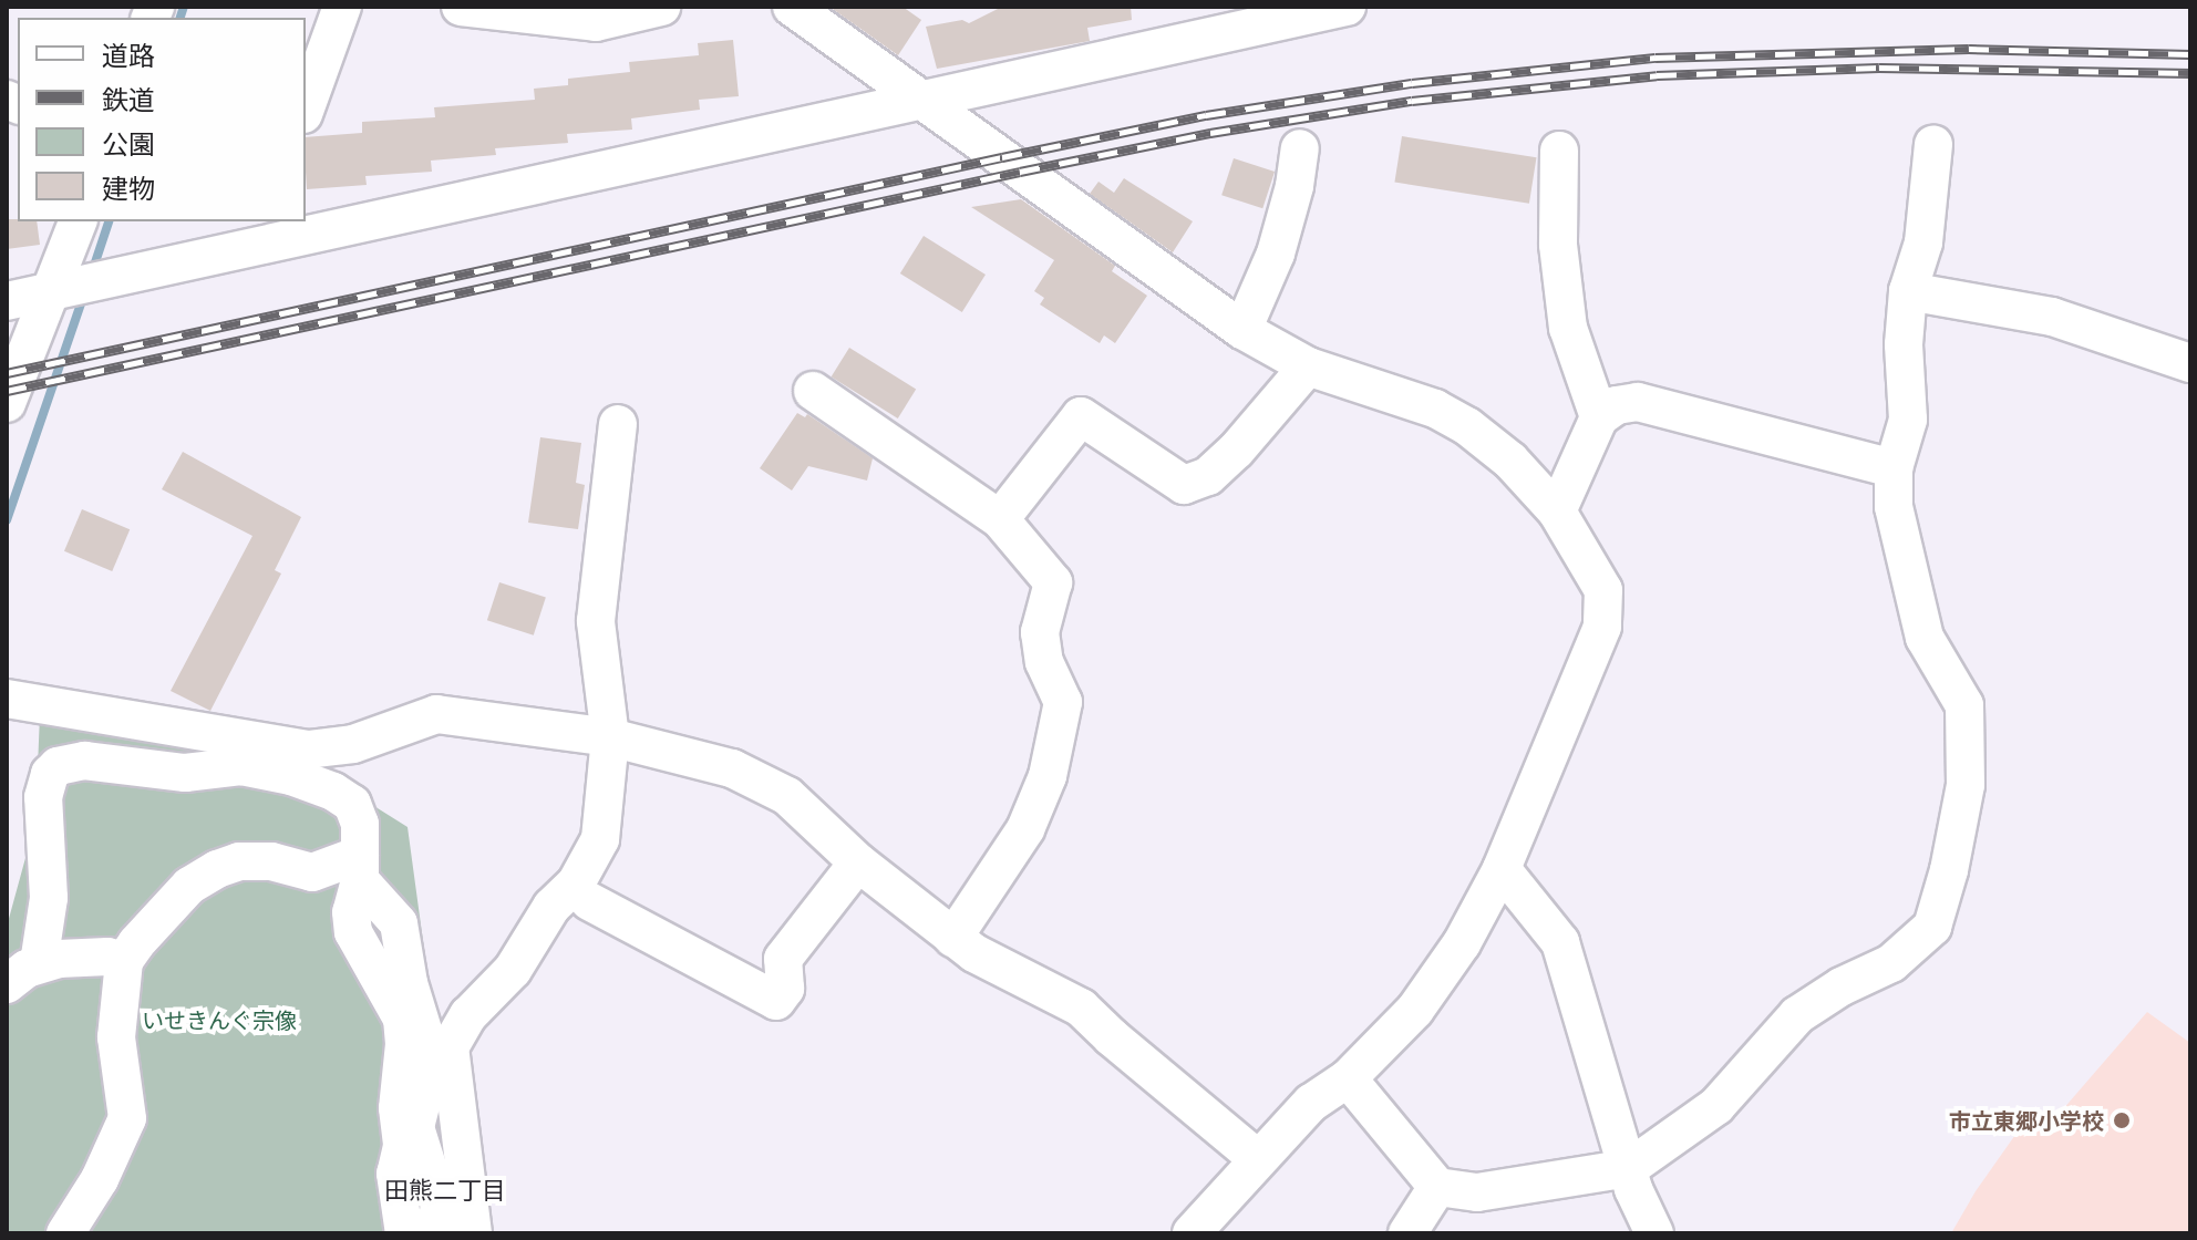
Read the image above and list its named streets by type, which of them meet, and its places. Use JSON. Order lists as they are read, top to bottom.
{
  "districts": ["田熊二丁目"],
  "parks": ["いせきんぐ宗像"],
  "places": ["市立東郷小学校"],
  "legend": [
    "道路",
    "鉄道",
    "公園",
    "建物"
  ]
}
